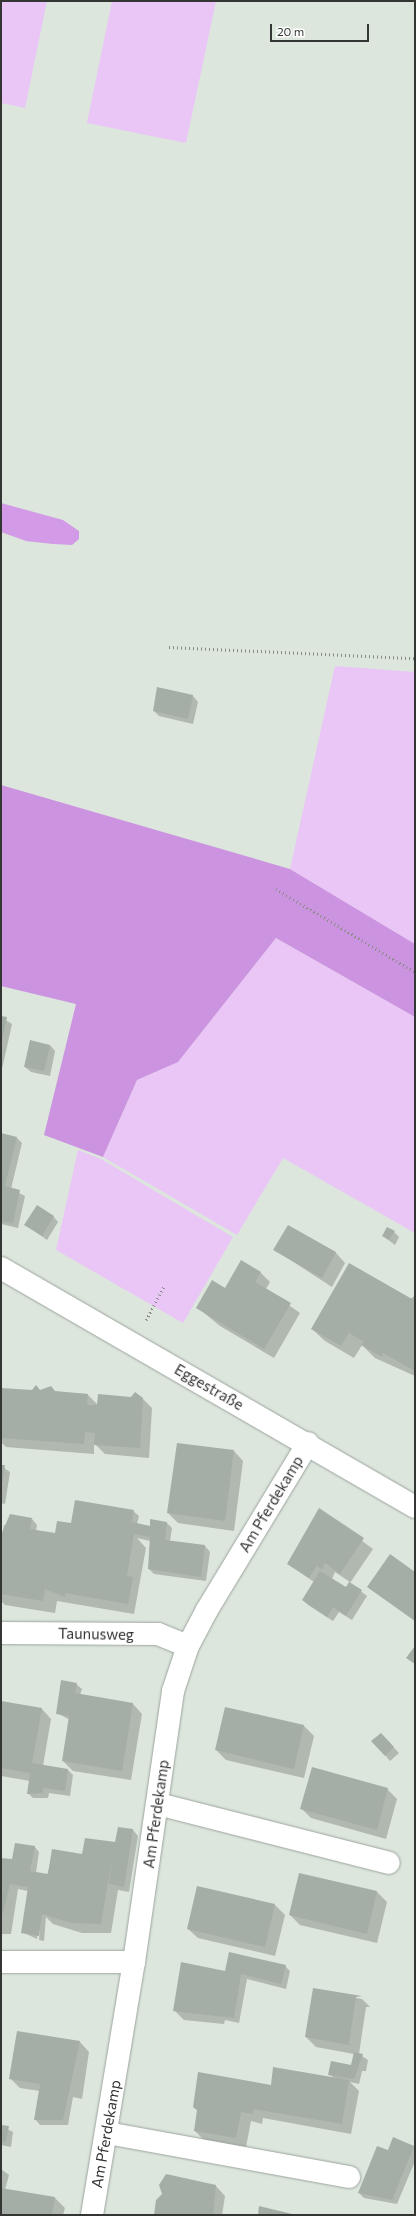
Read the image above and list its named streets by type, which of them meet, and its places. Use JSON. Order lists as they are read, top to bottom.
{
  "streets": {
    "street": ["Eggestraße", "Am Pferdekamp", "Taunusweg"]
  },
  "crossings": [
    ["Eggestraße", "Am Pferdekamp"],
    ["Am Pferdekamp", "Taunusweg"]
  ],
  "scale_bar": "20 m"
}
